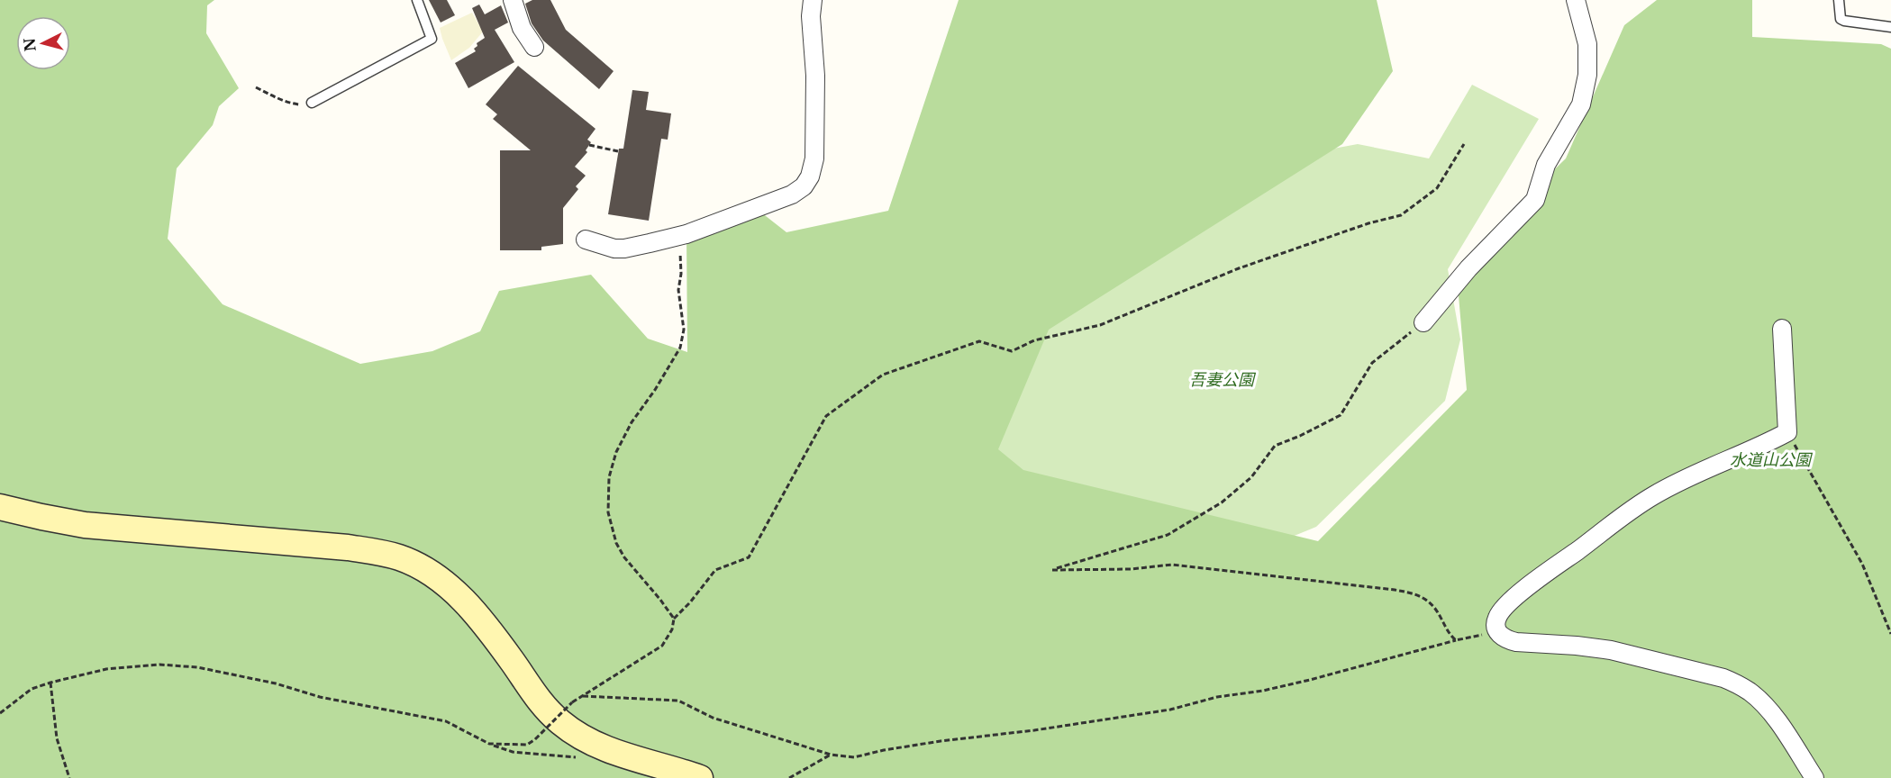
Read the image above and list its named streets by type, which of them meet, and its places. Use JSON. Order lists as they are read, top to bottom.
{
  "parks": ["吾妻公園", "水道山公園"],
  "north": "left"
}
